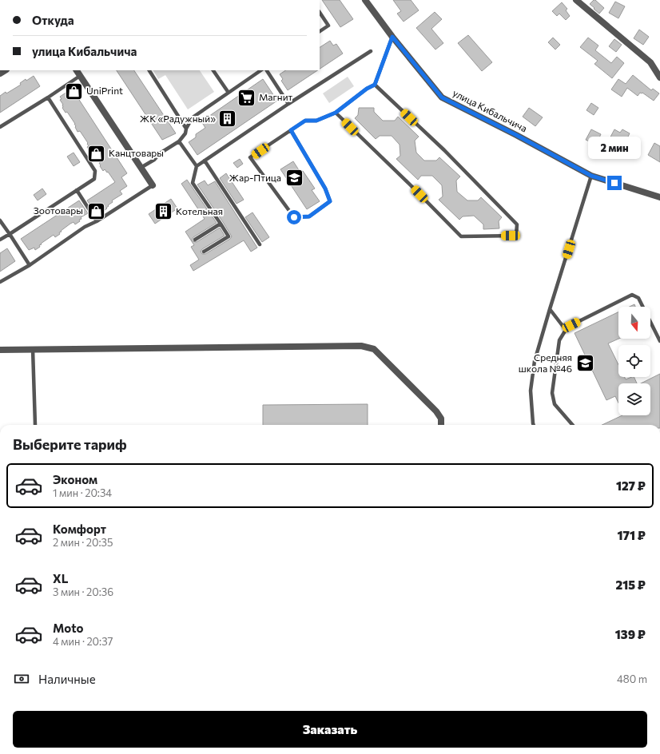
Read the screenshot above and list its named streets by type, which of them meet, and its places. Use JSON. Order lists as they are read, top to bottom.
{
  "streets": {
    "street": ["улица Кибальчича"]
  },
  "places": {
    "shop": ["UniPrint", "Канцтовары", "Зоотовары"],
    "supermarket": ["Магнит"],
    "building": ["ЖК «Радужный»", "Котельная"],
    "school or university": ["Жар-Птица", "Средняя школа №46"]
  },
  "north": "bottom",
  "page": {
    "banner": ["Откуда", "улица Кибальчича"],
    "bubble": "2 мин",
    "heading": "Выберите тариф",
    "list": [
      {
        "name": "Эконом",
        "note": "1 мин · 20:34",
        "value": "127 ₽"
      },
      {
        "name": "Комфорт",
        "note": "2 мин · 20:35",
        "value": "171 ₽"
      },
      {
        "name": "XL",
        "note": "3 мин · 20:36",
        "value": "215 ₽"
      },
      {
        "name": "Moto",
        "note": "4 мин · 20:37",
        "value": "139 ₽"
      }
    ],
    "pay": ["Наличные", "480 m"],
    "buttons": "Заказать"
  }
}
